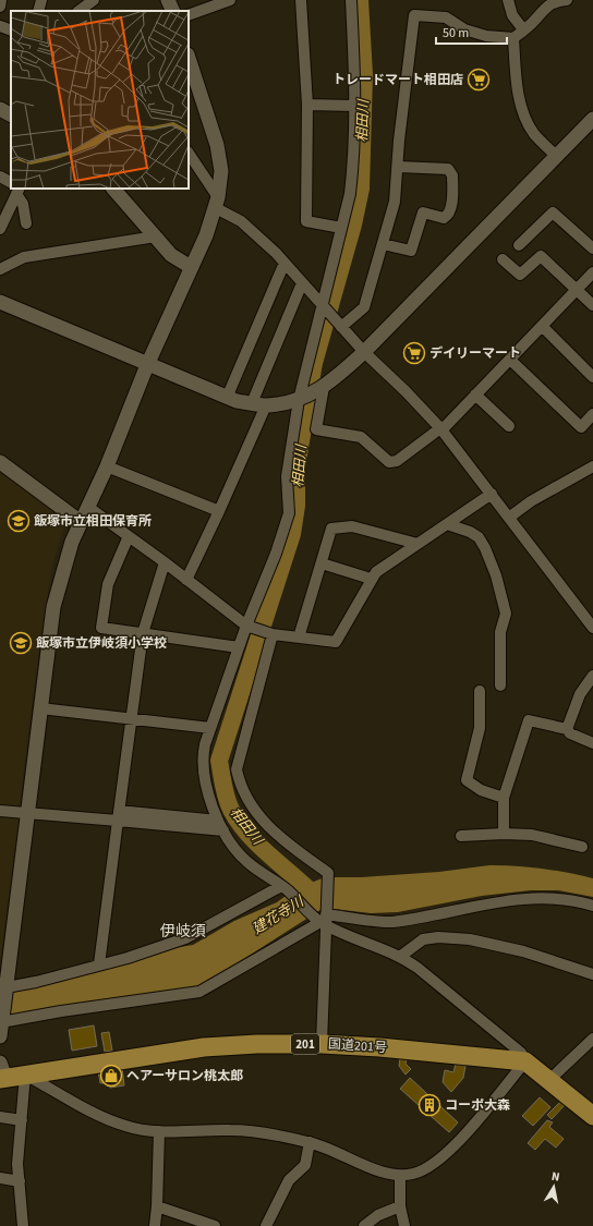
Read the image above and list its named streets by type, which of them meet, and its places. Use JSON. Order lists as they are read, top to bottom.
{
  "streets": {
    "highway": ["201", "国道201号"]
  },
  "districts": ["伊岐須"],
  "water": ["相田川", "建花寺川"],
  "places": {
    "supermarket": ["トレードマート相田店", "デイリーマート"],
    "school or university": ["飯塚市立相田保育所", "飯塚市立伊岐須小学校"],
    "shop": ["ヘアーサロン桃太郎"],
    "building": ["コーポ大森"]
  },
  "scale_bar": "50 m",
  "north": "top"
}
